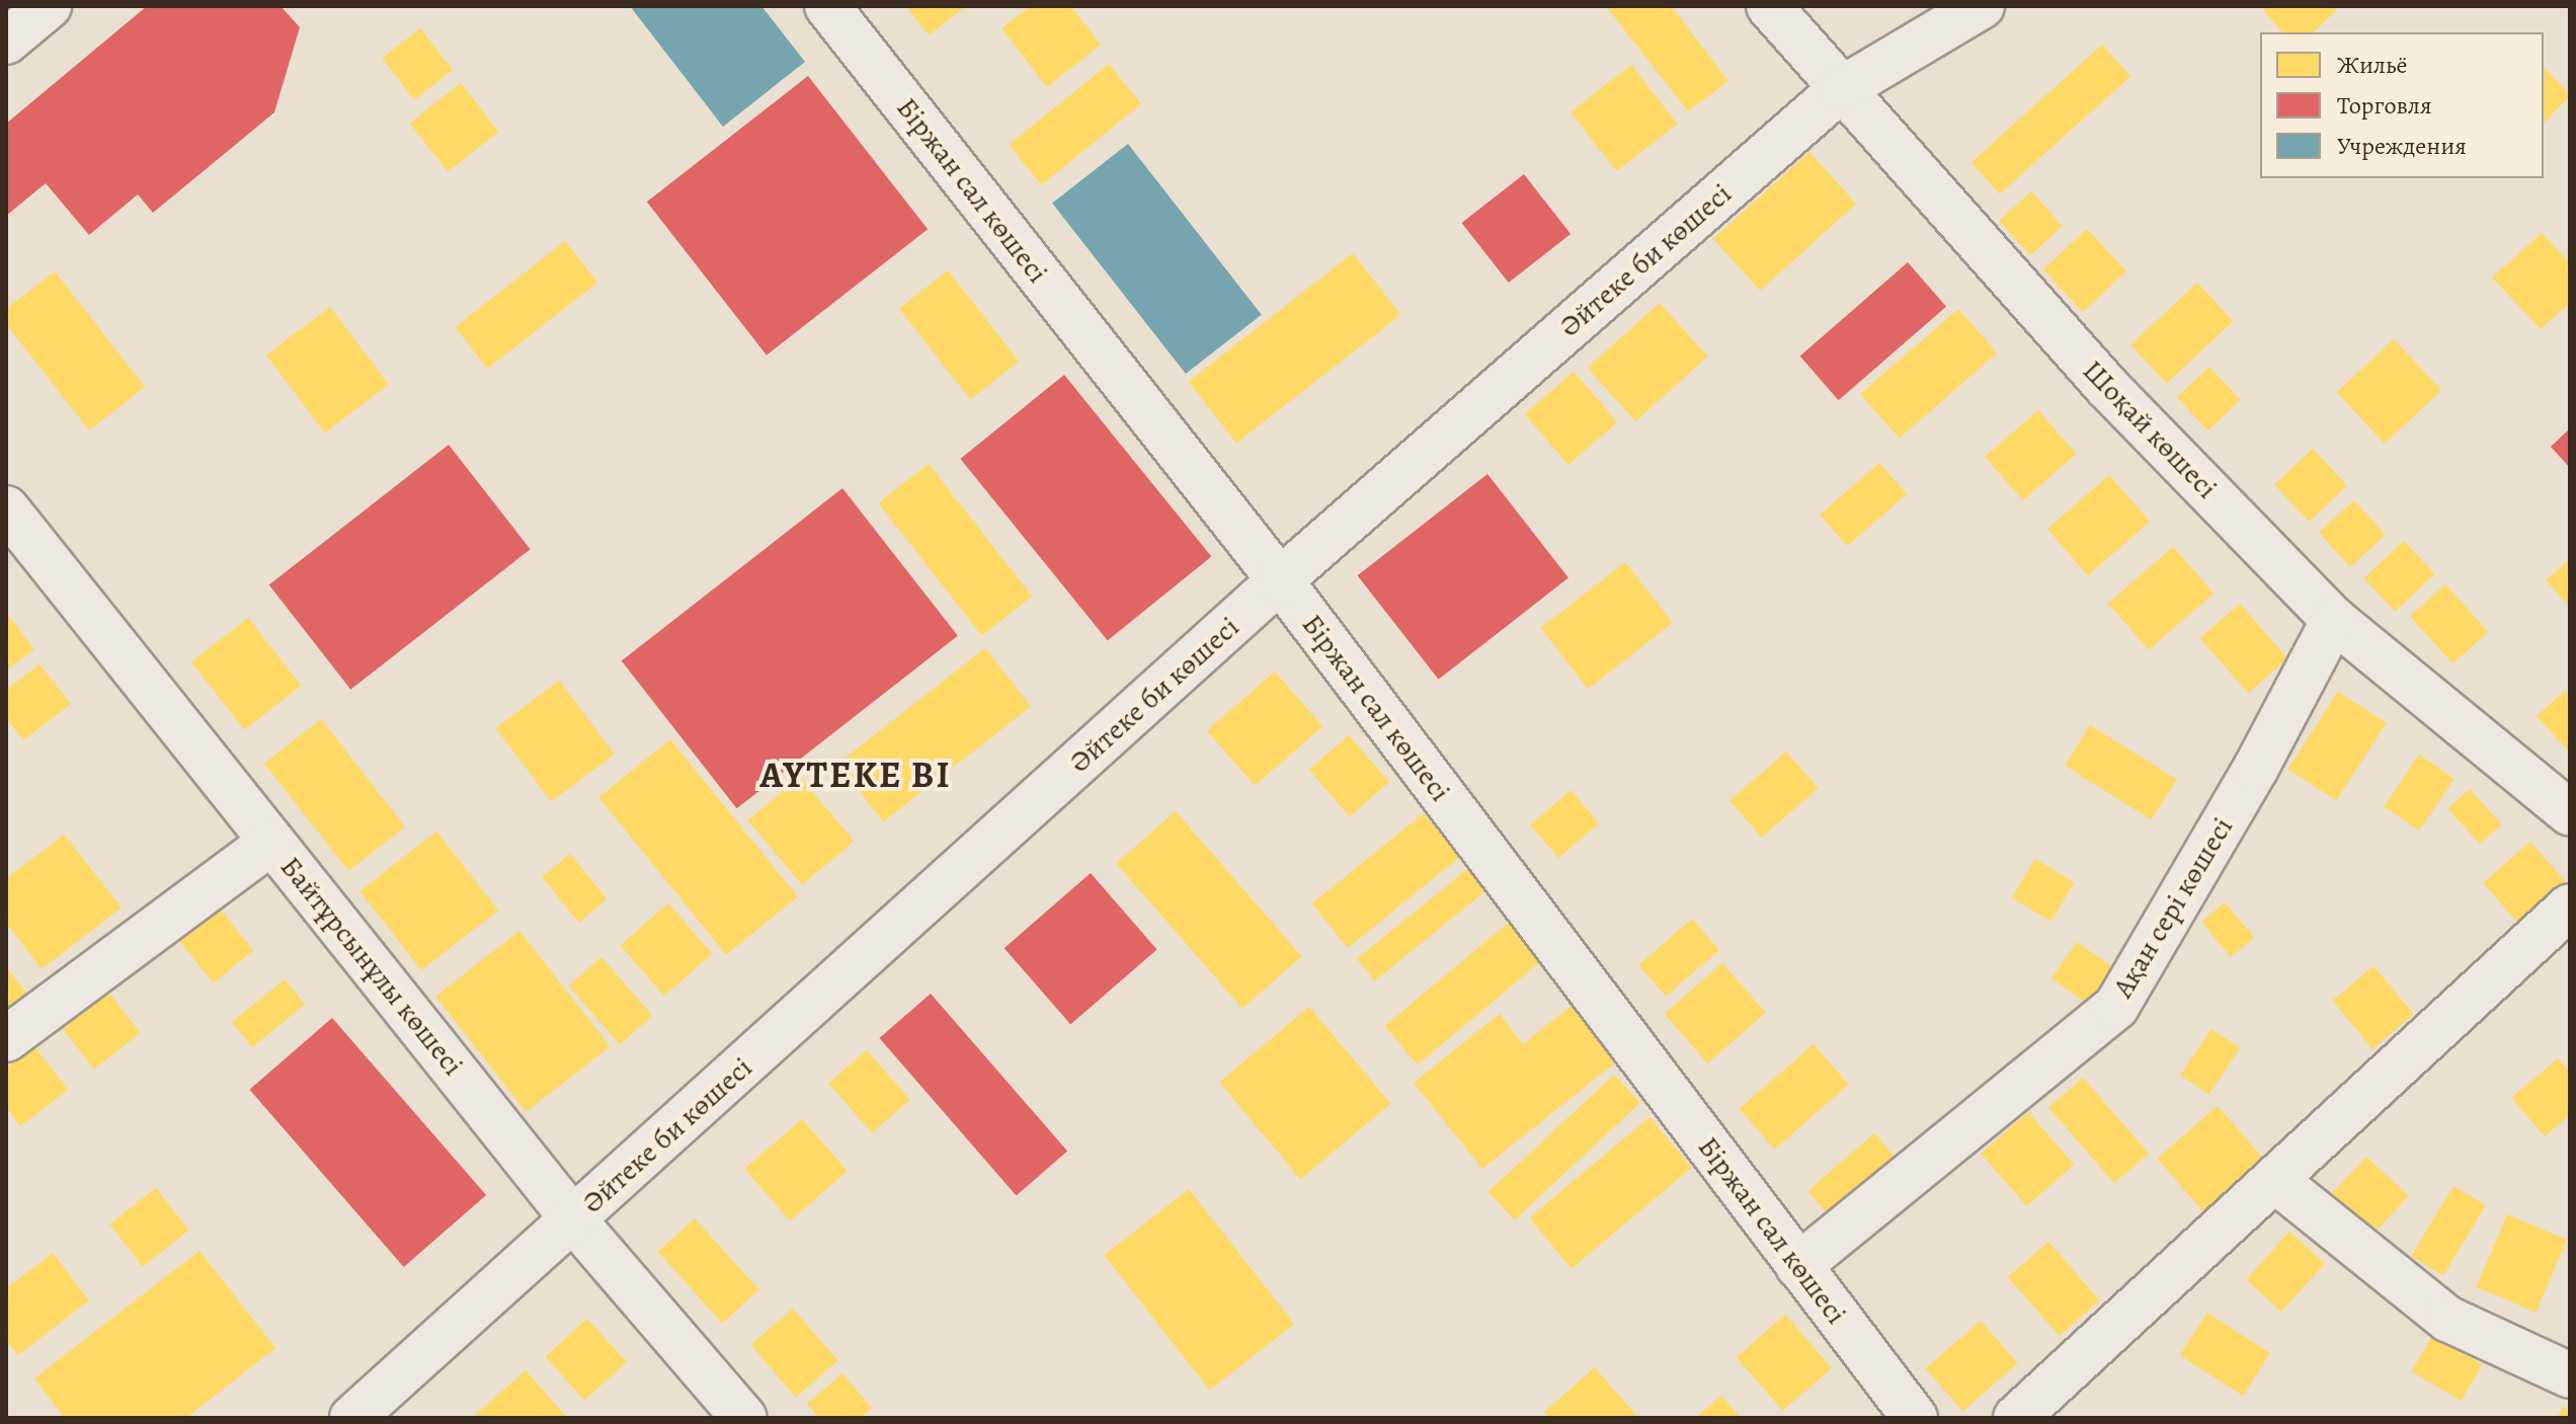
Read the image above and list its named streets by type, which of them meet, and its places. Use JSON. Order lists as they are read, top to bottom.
{
  "streets": {
    "street": [
      "Біржан сал көшесі",
      "Әйтеке би көшесі",
      "Шоқай көшесі",
      "Ақан сері көшесі",
      "Байтұрсынұлы көшесі"
    ]
  },
  "crossings": [
    ["Біржан сал көшесі", "Әйтеке би көшесі"],
    ["Біржан сал көшесі", "Ақан сері көшесі"],
    ["Әйтеке би көшесі", "Шоқай көшесі"],
    ["Әйтеке би көшесі", "Байтұрсынұлы көшесі"],
    ["Шоқай көшесі", "Ақан сері көшесі"]
  ],
  "districts": ["AYTEKE BI"],
  "legend": ["Жильё", "Торговля", "Учреждения"]
}
